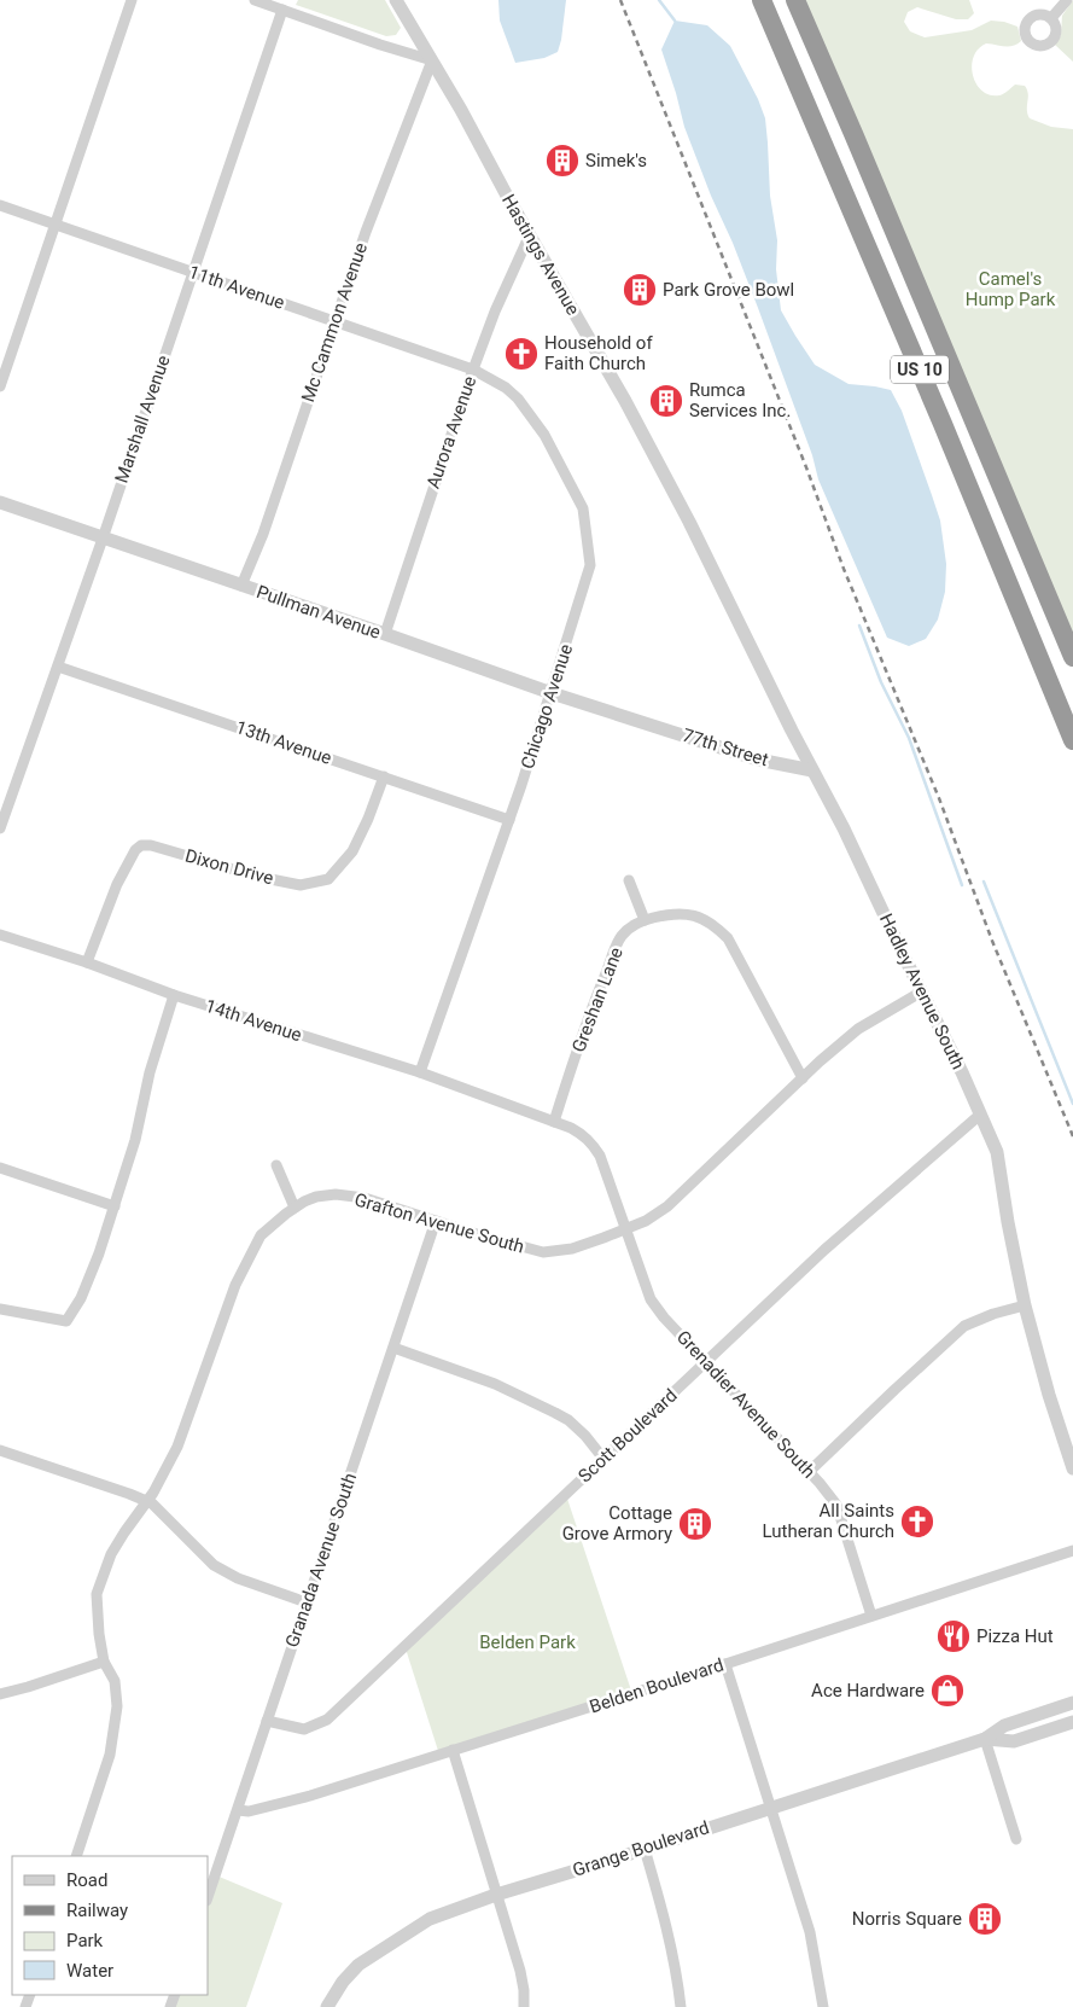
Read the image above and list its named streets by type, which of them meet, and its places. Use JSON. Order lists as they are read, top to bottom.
{
  "streets": {
    "highway": ["US 10"],
    "street": [
      "Hastings Avenue",
      "11th Avenue",
      "Mc Cammon Avenue",
      "Marshall Avenue",
      "Aurora Avenue",
      "Pullman Avenue",
      "Chicago Avenue",
      "13th Avenue",
      "77th Street",
      "Dixon Drive",
      "Hadley Avenue South",
      "Greshan Lane",
      "14th Avenue",
      "Grafton Avenue South",
      "Grenadier Avenue South",
      "Scott Boulevard",
      "Granada Avenue South",
      "Belden Boulevard",
      "Grange Boulevard"
    ]
  },
  "crossings": [
    ["Hastings Avenue", "Mc Cammon Avenue"],
    ["Hastings Avenue", "Aurora Avenue"],
    ["Hastings Avenue", "Hadley Avenue South"],
    ["11th Avenue", "Mc Cammon Avenue"],
    ["11th Avenue", "Marshall Avenue"],
    ["11th Avenue", "Aurora Avenue"],
    ["11th Avenue", "Chicago Avenue"],
    ["Mc Cammon Avenue", "Pullman Avenue"],
    ["Marshall Avenue", "Pullman Avenue"],
    ["Marshall Avenue", "13th Avenue"],
    ["Aurora Avenue", "Pullman Avenue"],
    ["Aurora Avenue", "Chicago Avenue"],
    ["Pullman Avenue", "Chicago Avenue"],
    ["Pullman Avenue", "77th Street"],
    ["Chicago Avenue", "13th Avenue"],
    ["Chicago Avenue", "14th Avenue"],
    ["13th Avenue", "Dixon Drive"],
    ["77th Street", "Hadley Avenue South"],
    ["Dixon Drive", "14th Avenue"],
    ["Hadley Avenue South", "Grafton Avenue South"],
    ["Hadley Avenue South", "Scott Boulevard"],
    ["Greshan Lane", "14th Avenue"],
    ["Greshan Lane", "Grafton Avenue South"],
    ["Greshan Lane", "Grenadier Avenue South"],
    ["14th Avenue", "Grenadier Avenue South"],
    ["Grafton Avenue South", "Grenadier Avenue South"],
    ["Grafton Avenue South", "Granada Avenue South"],
    ["Grenadier Avenue South", "Scott Boulevard"],
    ["Grenadier Avenue South", "Belden Boulevard"],
    ["Scott Boulevard", "Granada Avenue South"],
    ["Granada Avenue South", "Belden Boulevard"]
  ],
  "parks": ["Camel's Hump Park", "Belden Park"],
  "places": {
    "building": [
      "Simek's",
      "Park Grove Bowl",
      "Rumca Services Inc.",
      "Cottage Grove Armory",
      "Norris Square"
    ],
    "church": ["Household of Faith Church", "All Saints Lutheran Church"],
    "restaurant": ["Pizza Hut"],
    "shop": ["Ace Hardware"]
  },
  "legend": [
    "Road",
    "Railway",
    "Park",
    "Water"
  ]
}
